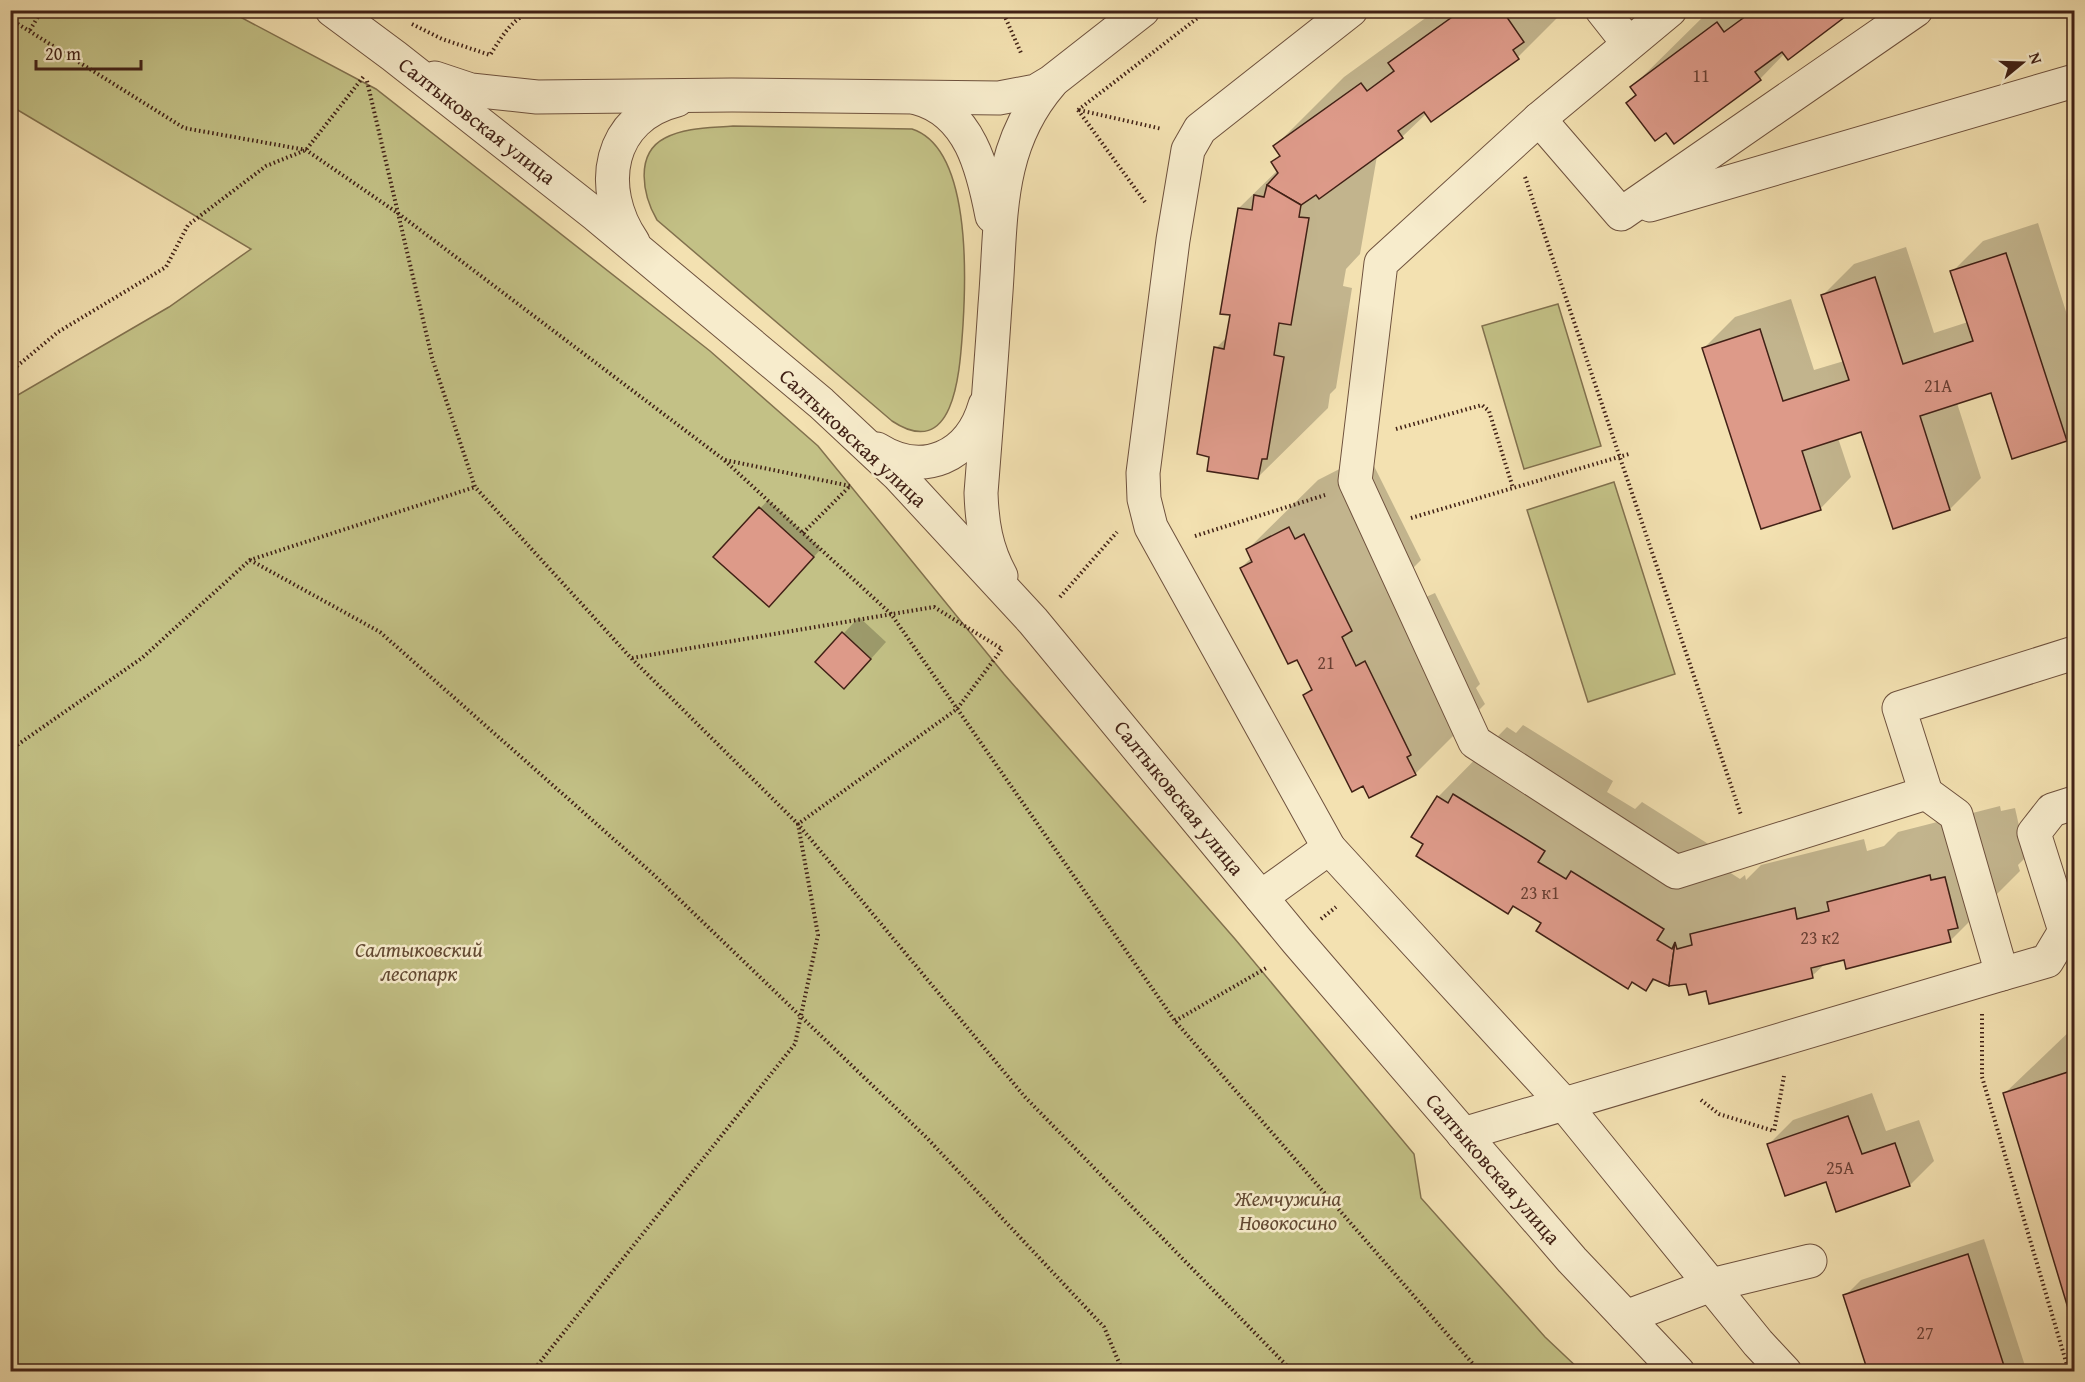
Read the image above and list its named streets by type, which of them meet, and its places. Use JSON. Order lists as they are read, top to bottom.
{
  "streets": {
    "street": ["Салтыковская улица"]
  },
  "parks": ["Салтыковский лесопарк", "Жемчужина Новокосино"],
  "house_numbers": [
    "11",
    "21А",
    "21",
    "23 к1",
    "23 к2",
    "25А",
    "27"
  ],
  "scale_bar": "20 m",
  "north": "right"
}
